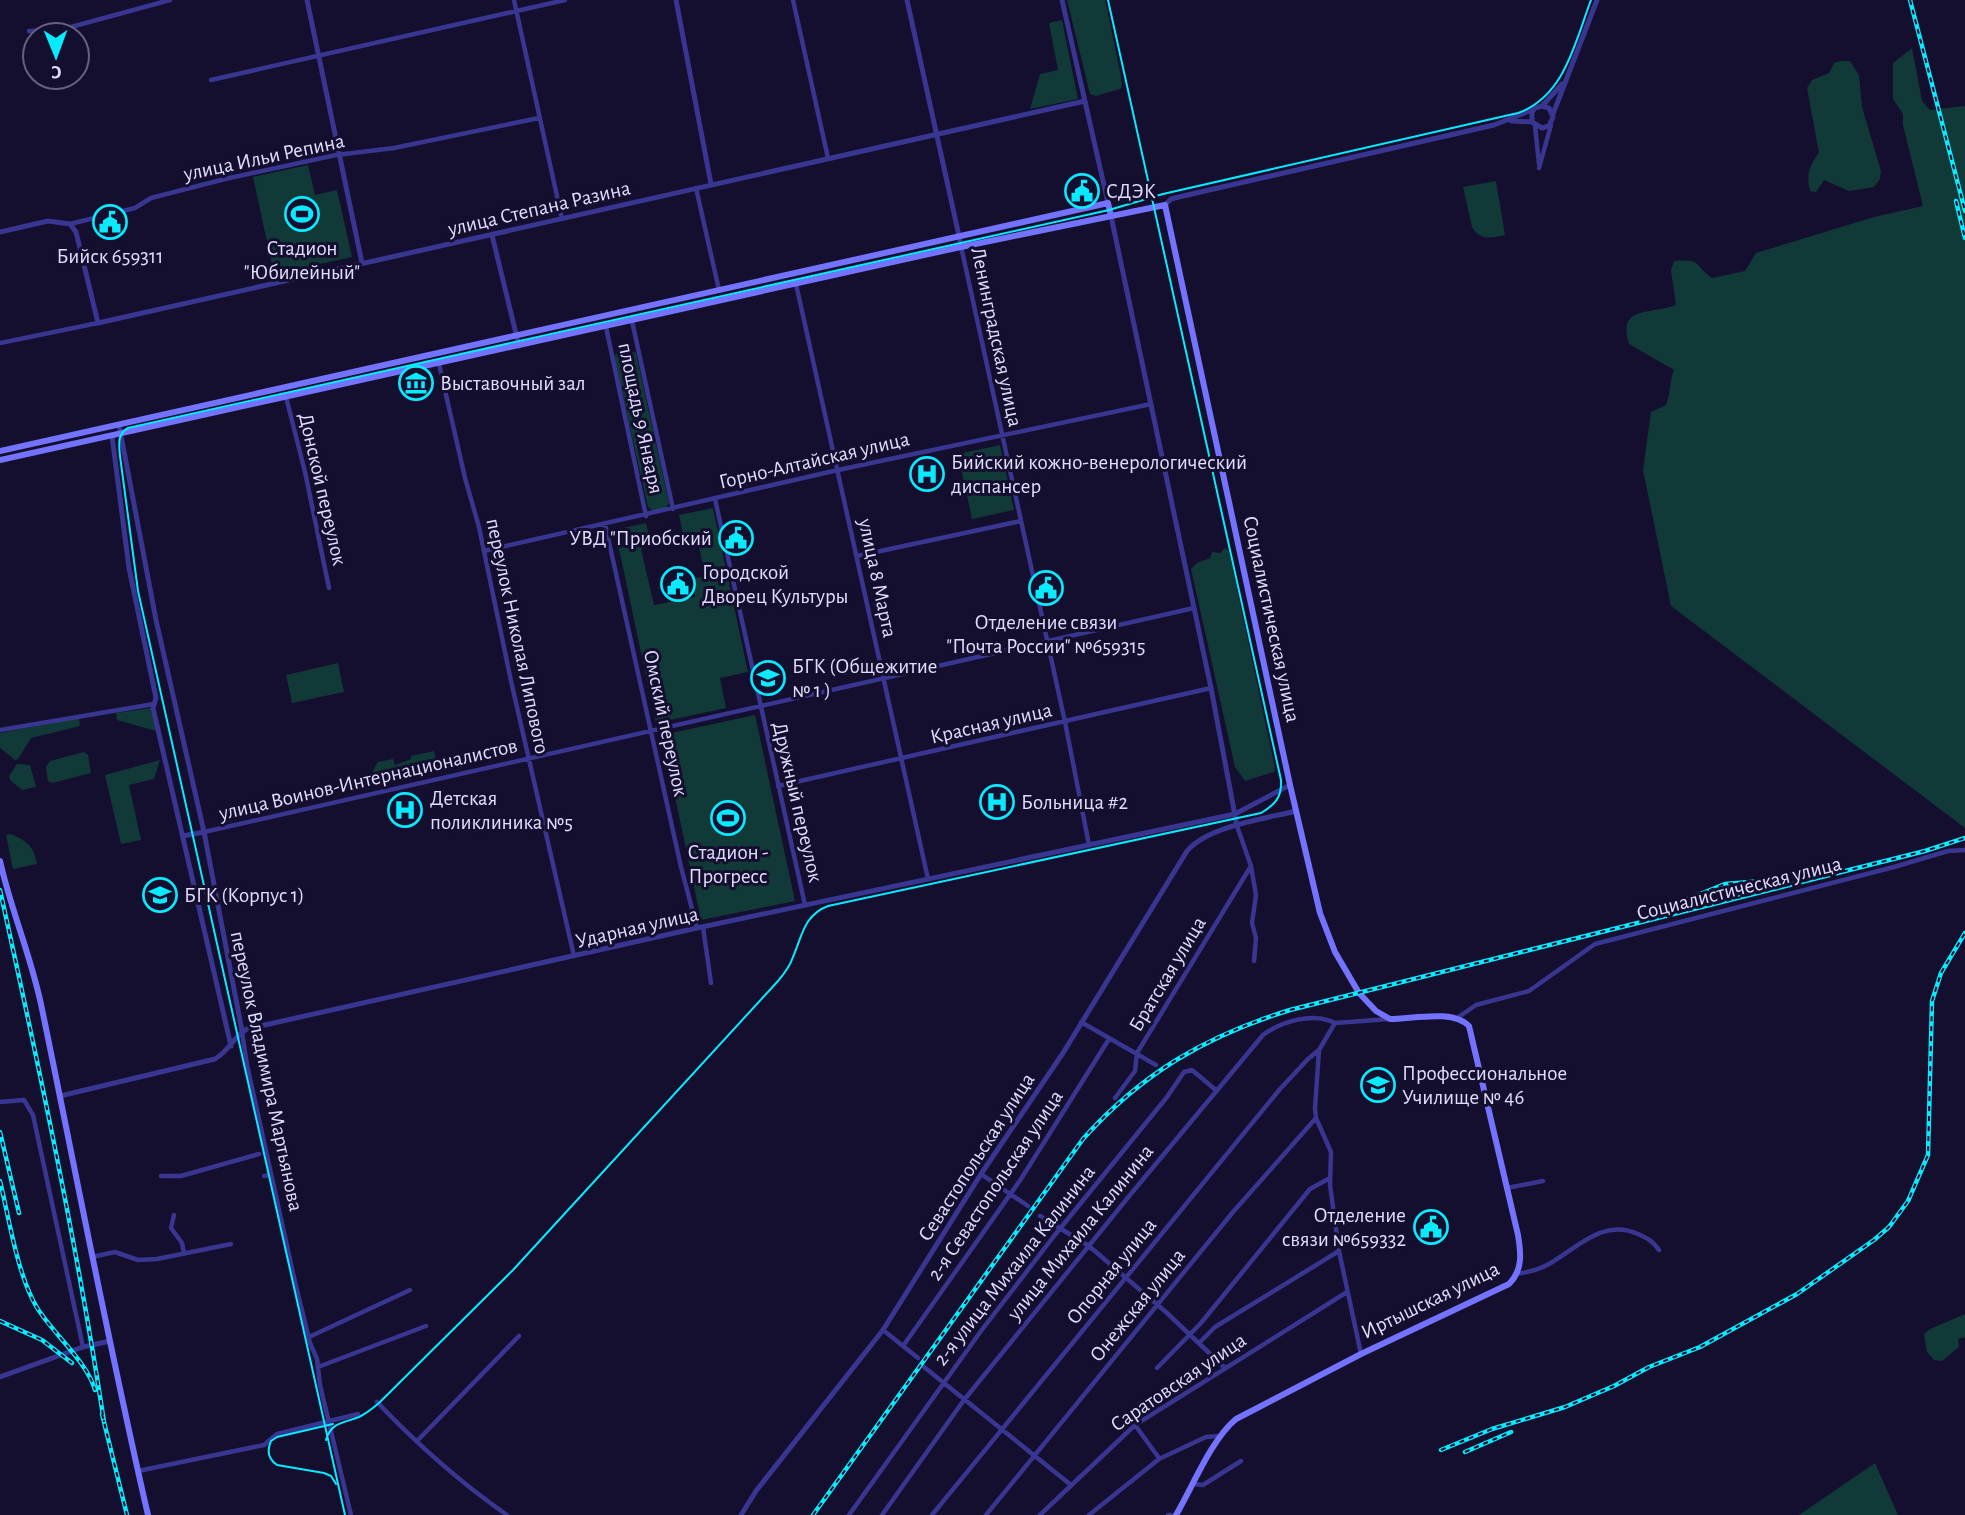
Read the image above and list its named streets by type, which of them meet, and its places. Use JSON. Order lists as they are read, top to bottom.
{
  "streets": {
    "main road": ["Социалистическая улица", "Иртышская улица"],
    "street": [
      "улица Ильи Репина",
      "улица Степана Разина",
      "Ленинградская улица",
      "площадь 9 Января",
      "Горно-Алтайская улица",
      "Донской переулок",
      "улица 8 Марта",
      "переулок Николая Липового",
      "Омский переулок",
      "Красная улица",
      "улица Воинов-Интернационалистов",
      "Дружный переулок",
      "Ударная улица",
      "Братская улица",
      "переулок Владимира Мартьянова",
      "Севастопольская улица",
      "2-я Севастопольская улица",
      "улица Михаила Калинина",
      "2-я улица Михаила Калинина",
      "Опорная улица",
      "Онежская улица",
      "Саратовская улица"
    ]
  },
  "crossings": [
    ["улица Степана Разина", "Ленинградская улица"],
    ["Ленинградская улица", "Горно-Алтайская улица"],
    ["Ленинградская улица", "Красная улица"],
    ["Ленинградская улица", "улица Воинов-Интернационалистов"],
    ["Ленинградская улица", "Ударная улица"],
    ["площадь 9 Января", "Горно-Алтайская улица"],
    ["Горно-Алтайская улица", "улица 8 Марта"],
    ["Горно-Алтайская улица", "переулок Николая Липового"],
    ["Горно-Алтайская улица", "Омский переулок"],
    ["Горно-Алтайская улица", "Дружный переулок"],
    ["улица 8 Марта", "Красная улица"],
    ["улица 8 Марта", "улица Воинов-Интернационалистов"],
    ["улица 8 Марта", "Ударная улица"],
    ["Социалистическая улица", "Ударная улица"],
    ["Социалистическая улица", "Севастопольская улица"],
    ["Социалистическая улица", "улица Михаила Калинина"],
    ["переулок Николая Липового", "улица Воинов-Интернационалистов"],
    ["переулок Николая Липового", "Ударная улица"],
    ["Омский переулок", "улица Воинов-Интернационалистов"],
    ["Омский переулок", "Ударная улица"],
    ["Красная улица", "Дружный переулок"],
    ["улица Воинов-Интернационалистов", "Дружный переулок"],
    ["улица Воинов-Интернационалистов", "переулок Владимира Мартьянова"],
    ["Дружный переулок", "Ударная улица"],
    ["Ударная улица", "переулок Владимира Мартьянова"],
    ["улица Михаила Калинина", "2-я улица Михаила Калинина"]
  ],
  "places": {
    "public building": [
      "СДЭК",
      "Бийск 659311",
      "УВД \"Приобский",
      "Городской Дворец Культуры",
      "Отделение связи \"Почта России\" №659315",
      "Отделение связи №659332"
    ],
    "sports": ["Стадион \"Юбилейный\"", "Стадион - Прогресс"],
    "museum": ["Выставочный зал"],
    "hospital": ["Бийский кожно-венерологический диспансер", "Больница #2", "Детская поликлиника №5"],
    "school or university": ["БГК (Общежитие № 1 )", "БГК (Корпус 1)", "Профессиональное Училище № 46"]
  },
  "north": "bottom"
}
